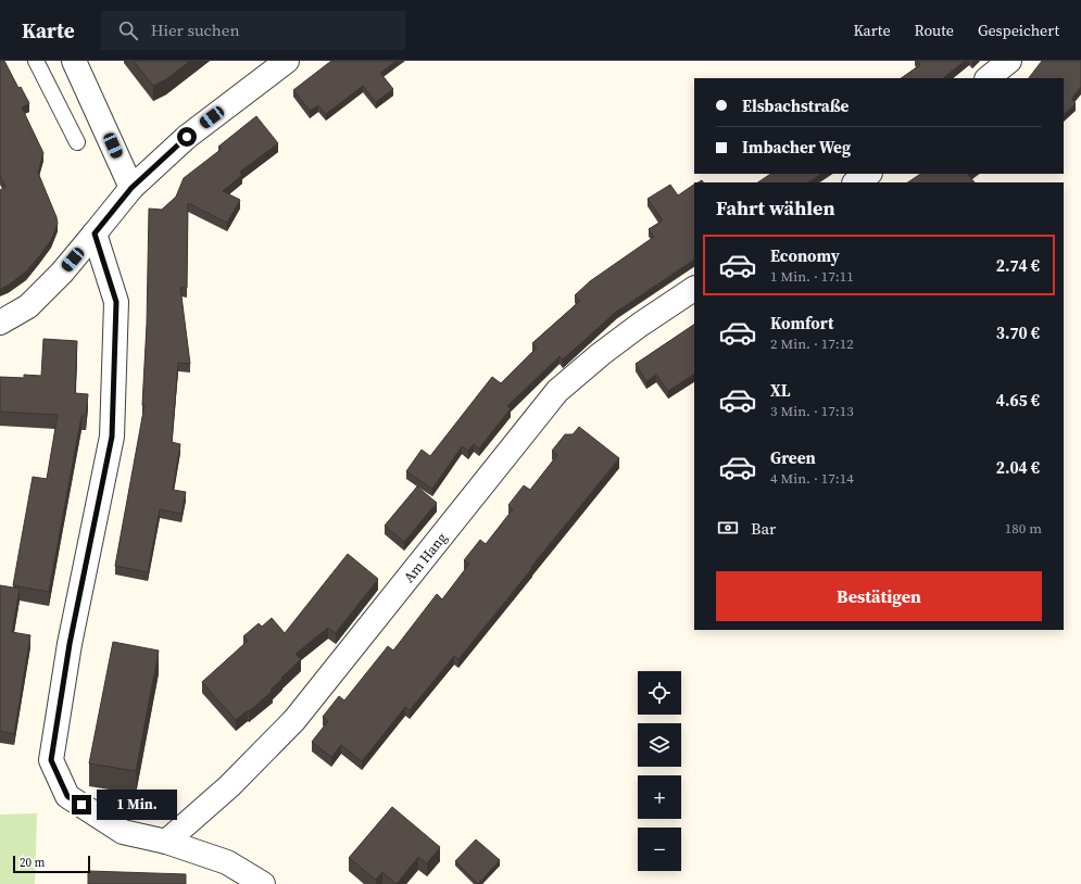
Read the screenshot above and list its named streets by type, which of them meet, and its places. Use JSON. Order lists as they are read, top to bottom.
{
  "streets": {
    "street": ["Am Hang"]
  },
  "scale_bar": "20 m",
  "page": {
    "header": "Karte",
    "search": "Hier suchen",
    "nav": ["Karte", "Route", "Gespeichert"],
    "banner": ["Elsbachstraße", "Imbacher Weg"],
    "heading": "Fahrt wählen",
    "list": [
      {
        "name": "Economy",
        "note": "1 Min. · 17:11",
        "value": "2.74 €"
      },
      {
        "name": "Komfort",
        "note": "2 Min. · 17:12",
        "value": "3.70 €"
      },
      {
        "name": "XL",
        "note": "3 Min. · 17:13",
        "value": "4.65 €"
      },
      {
        "name": "Green",
        "note": "4 Min. · 17:14",
        "value": "2.04 €"
      }
    ],
    "pay": ["Bar", "180 m"],
    "buttons": "Bestätigen",
    "map_buttons": ["+", "−"],
    "bubble": "1 Min.",
    "scale": "20 m"
  }
}
